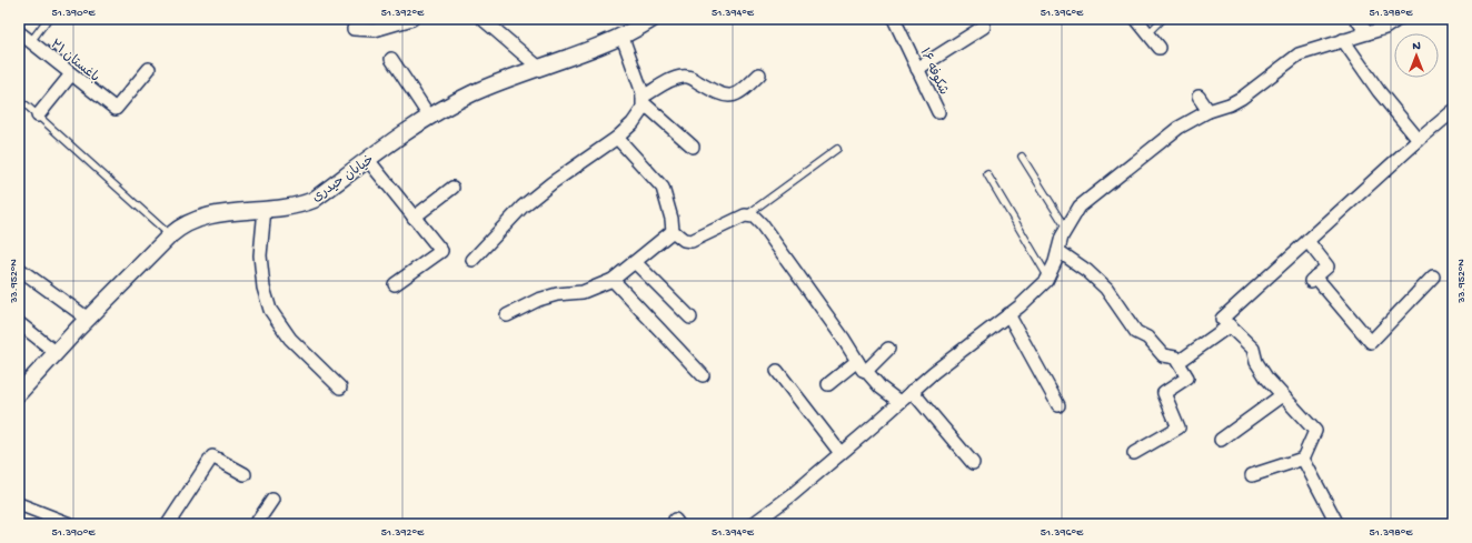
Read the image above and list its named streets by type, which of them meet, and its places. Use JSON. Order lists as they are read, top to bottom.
{
  "streets": {
    "street": ["باغستان ۲۱", "شکوفه ۱۶", "خیابان حیدری"]
  },
  "north": "top",
  "coordinates": [
    "51.390°E",
    "51.392°E",
    "51.394°E",
    "51.396°E",
    "51.398°E",
    "33.952°N"
  ]
}
